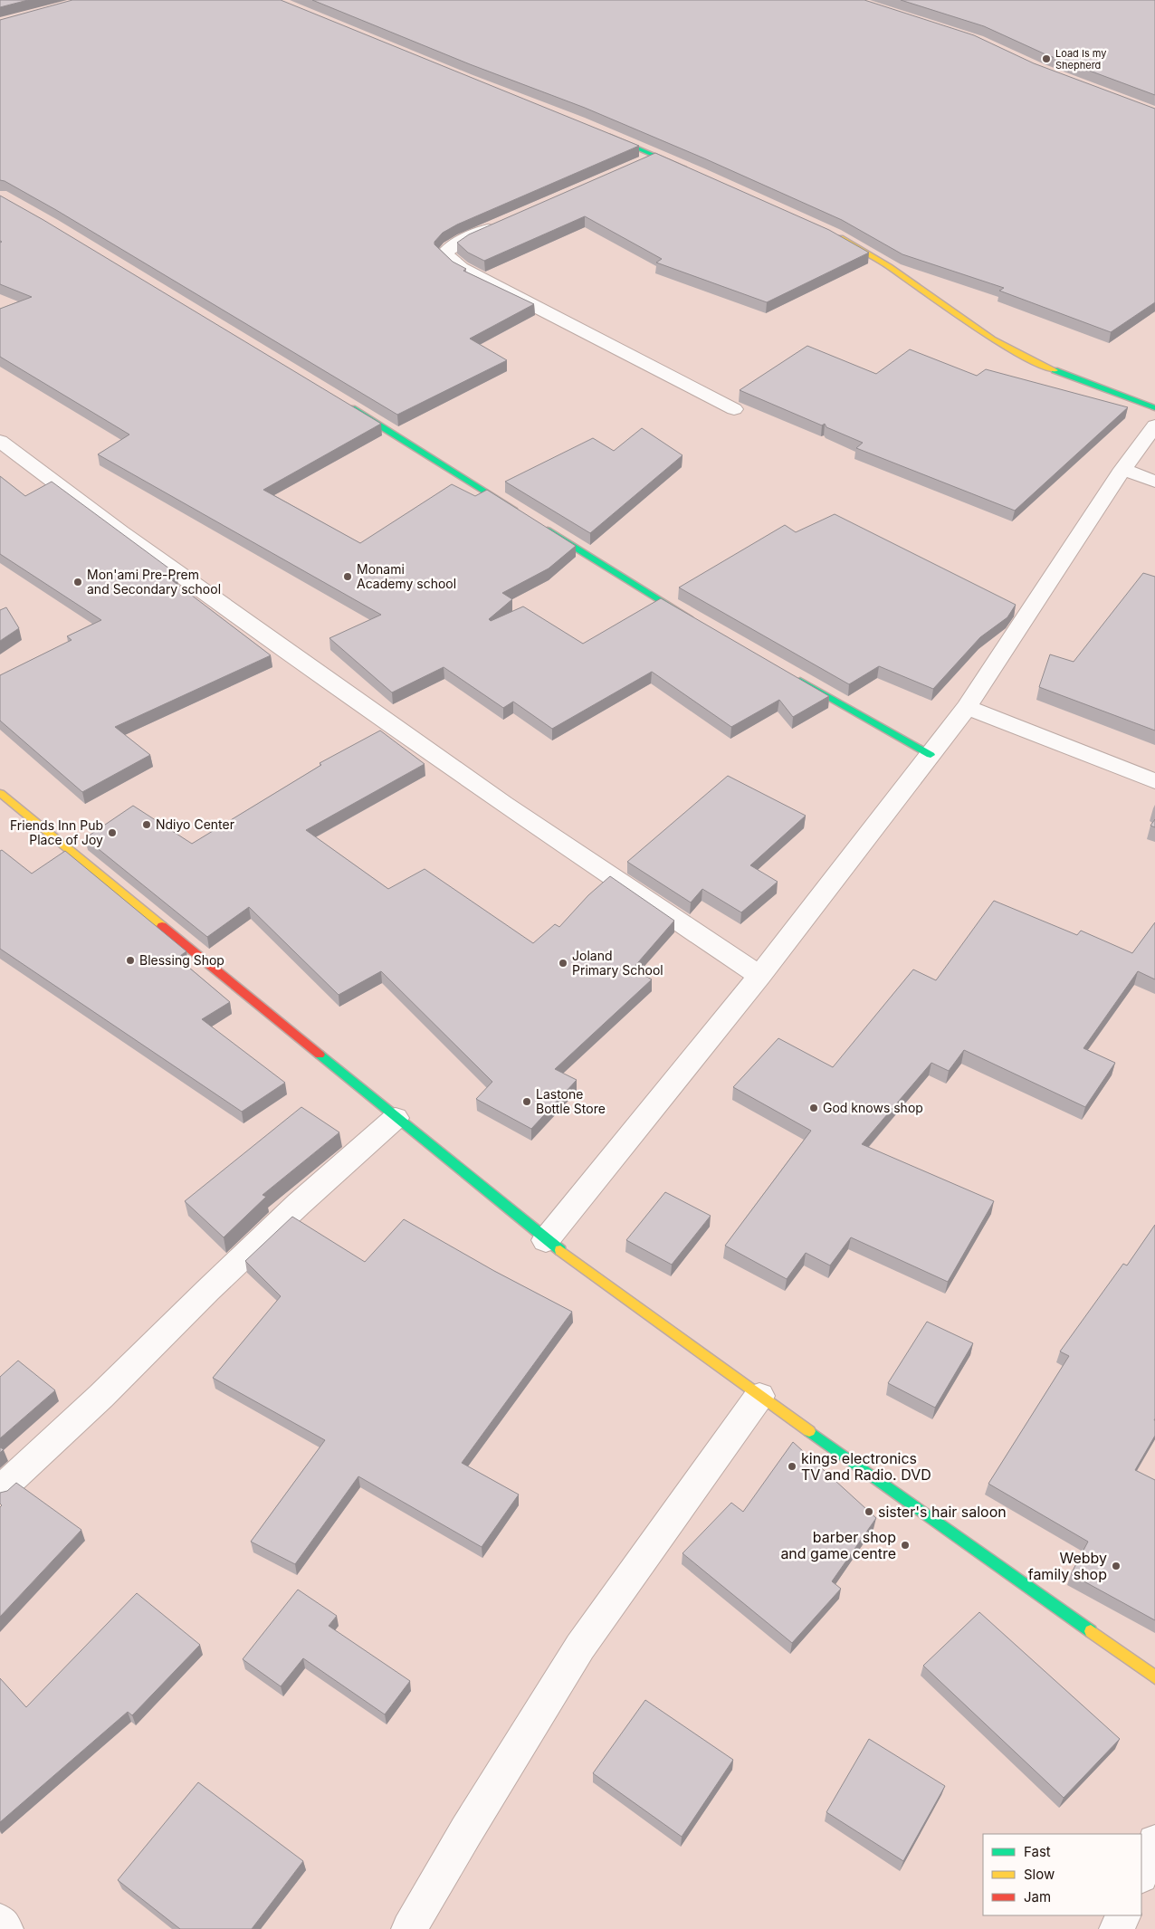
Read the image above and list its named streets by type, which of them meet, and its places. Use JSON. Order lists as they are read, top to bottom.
{
  "places": [
    "Load Is my Shepherd",
    "Monami Academy school",
    "Mon'ami Pre-Prem and Secondary school",
    "Ndiyo Center",
    "Friends Inn Pub Place of Joy",
    "Blessing Shop",
    "Joland Primary School",
    "Lastone Bottle Store",
    "God knows shop",
    "kings electronics TV and Radio. DVD",
    "sister's hair saloon",
    "barber shop and game centre",
    "Webby family shop"
  ],
  "legend": ["Fast", "Slow", "Jam"]
}
